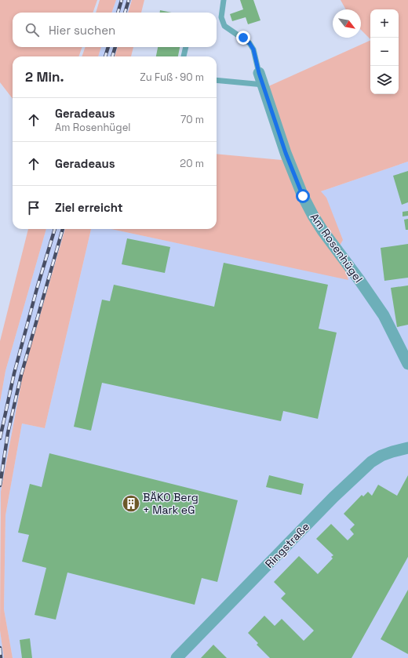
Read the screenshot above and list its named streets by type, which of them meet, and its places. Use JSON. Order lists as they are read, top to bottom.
{
  "streets": {
    "street": ["Am Rosenhügel", "Ringstraße"]
  },
  "places": {
    "building": ["BÄKO Berg + Mark eG"]
  },
  "north": "bottom right",
  "page": {
    "map_buttons": ["+", "−"],
    "search": "Hier suchen",
    "heading": ["2 Min.", "Zu Fuß · 90 m"],
    "list": [
      ["Geradeaus", "Am Rosenhügel", "70 m"],
      ["Geradeaus", "20 m"],
      "Ziel erreicht"
    ]
  }
}
